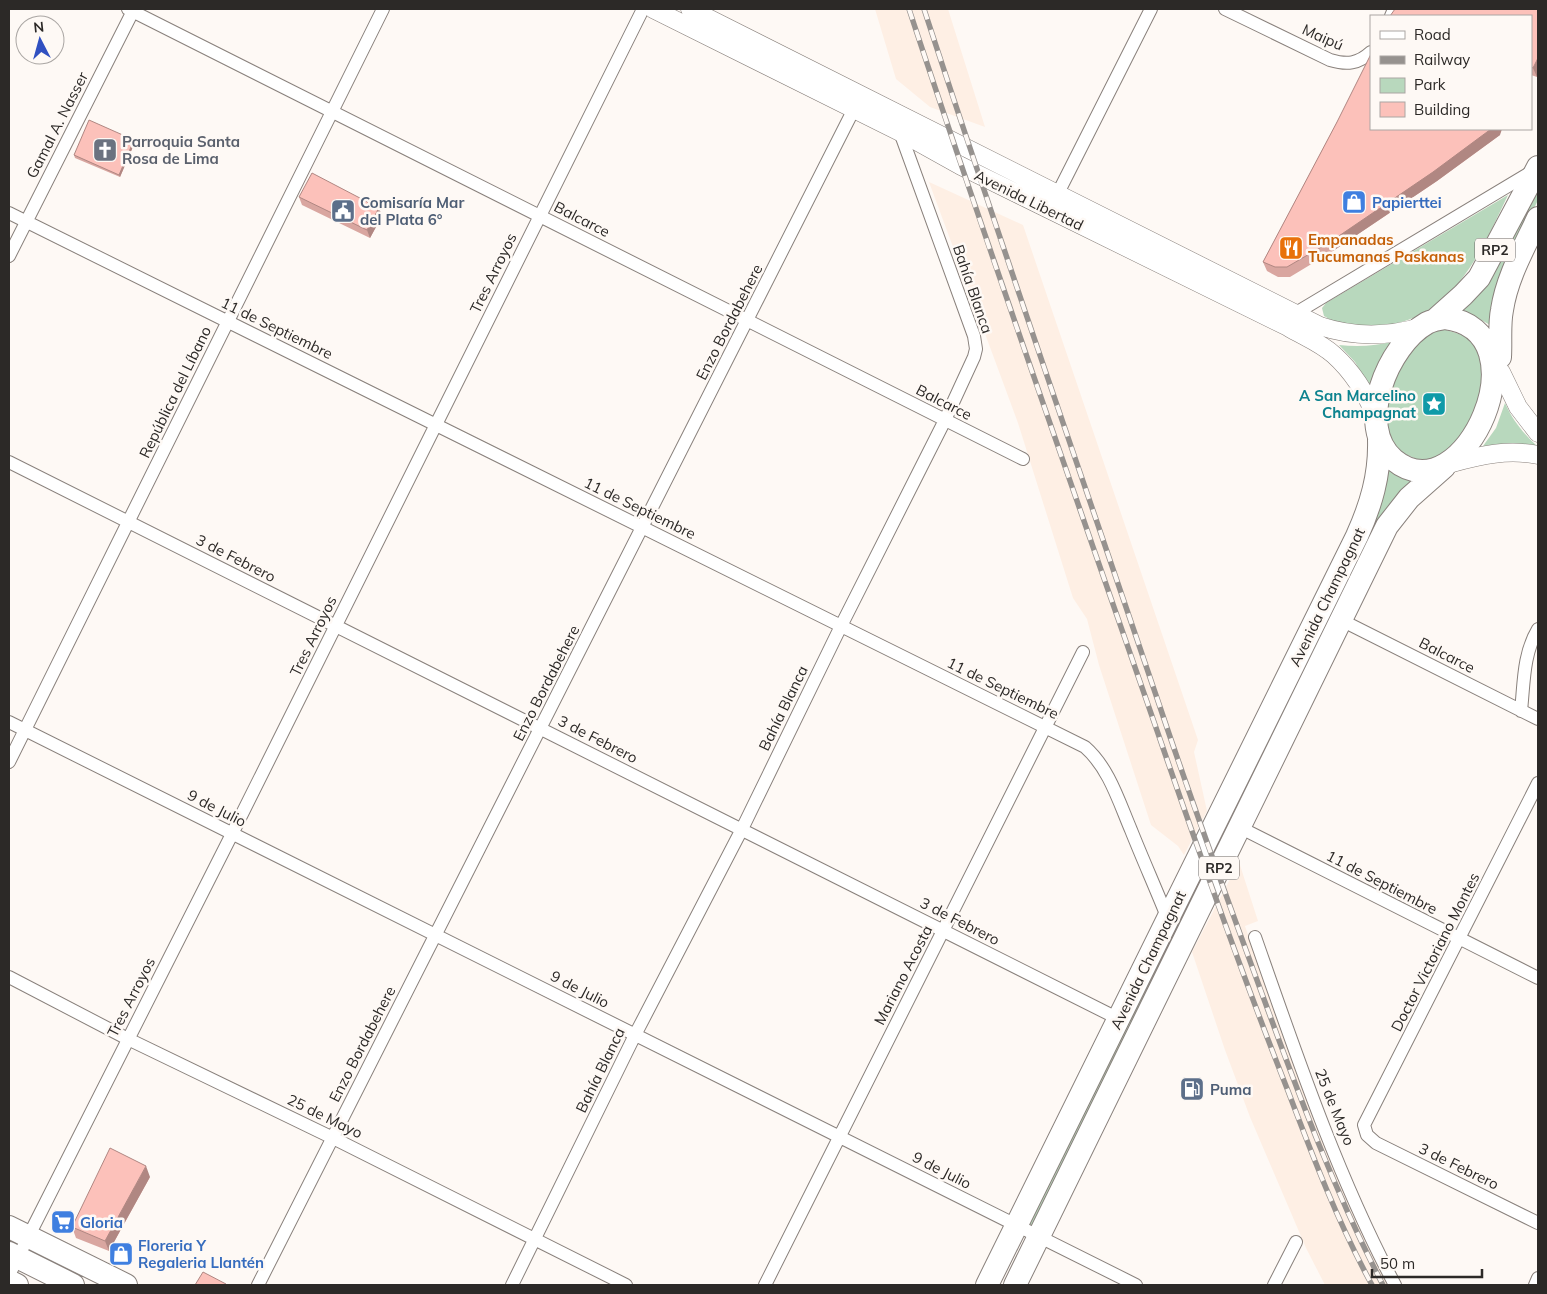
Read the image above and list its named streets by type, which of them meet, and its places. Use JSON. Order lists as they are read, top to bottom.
{
  "streets": {
    "highway": ["RP2", "Avenida Champagnat"],
    "main road": ["Avenida Libertad"],
    "street": [
      "Maipú",
      "Gamal A. Nasser",
      "Balcarce",
      "Tres Arroyos",
      "Bahía Blanca",
      "Enzo Bordabehere",
      "11 de Septiembre",
      "República del Líbano",
      "3 de Febrero",
      "9 de Julio",
      "Doctor Victoriano Montes",
      "Mariano Acosta",
      "25 de Mayo"
    ]
  },
  "crossings": [
    ["Gamal A. Nasser", "Balcarce"],
    ["Gamal A. Nasser", "11 de Septiembre"],
    ["Avenida Libertad", "RP2"],
    ["Avenida Libertad", "Bahía Blanca"],
    ["Avenida Libertad", "Enzo Bordabehere"],
    ["Avenida Libertad", "Avenida Champagnat"],
    ["Balcarce", "Tres Arroyos"],
    ["Balcarce", "Bahía Blanca"],
    ["Balcarce", "Enzo Bordabehere"],
    ["Balcarce", "República del Líbano"],
    ["Balcarce", "Avenida Champagnat"],
    ["RP2", "Avenida Champagnat"],
    ["Tres Arroyos", "11 de Septiembre"],
    ["Tres Arroyos", "3 de Febrero"],
    ["Tres Arroyos", "9 de Julio"],
    ["Tres Arroyos", "25 de Mayo"],
    ["Bahía Blanca", "11 de Septiembre"],
    ["Bahía Blanca", "3 de Febrero"],
    ["Bahía Blanca", "9 de Julio"],
    ["Bahía Blanca", "25 de Mayo"],
    ["Enzo Bordabehere", "11 de Septiembre"],
    ["Enzo Bordabehere", "3 de Febrero"],
    ["Enzo Bordabehere", "9 de Julio"],
    ["Enzo Bordabehere", "25 de Mayo"],
    ["11 de Septiembre", "República del Líbano"],
    ["11 de Septiembre", "Avenida Champagnat"],
    ["11 de Septiembre", "Doctor Victoriano Montes"],
    ["11 de Septiembre", "Mariano Acosta"],
    ["República del Líbano", "3 de Febrero"],
    ["República del Líbano", "9 de Julio"],
    ["3 de Febrero", "Avenida Champagnat"],
    ["3 de Febrero", "Doctor Victoriano Montes"],
    ["3 de Febrero", "Mariano Acosta"],
    ["Avenida Champagnat", "9 de Julio"],
    ["9 de Julio", "Mariano Acosta"]
  ],
  "places": {
    "church": ["Parroquia Santa Rosa de Lima"],
    "shop": ["Papierttei", "Floreria Y Regaleria Llantén"],
    "public building": ["Comisaría Mar del Plata 6°"],
    "restaurant": ["Empanadas Tucumanas Paskanas"],
    "place": ["A San Marcelino Champagnat"],
    "fuel station": ["Puma"],
    "supermarket": ["Gloria"]
  },
  "legend": [
    "Road",
    "Railway",
    "Park",
    "Building"
  ],
  "scale_bar": "50 m",
  "north": "top"
}
